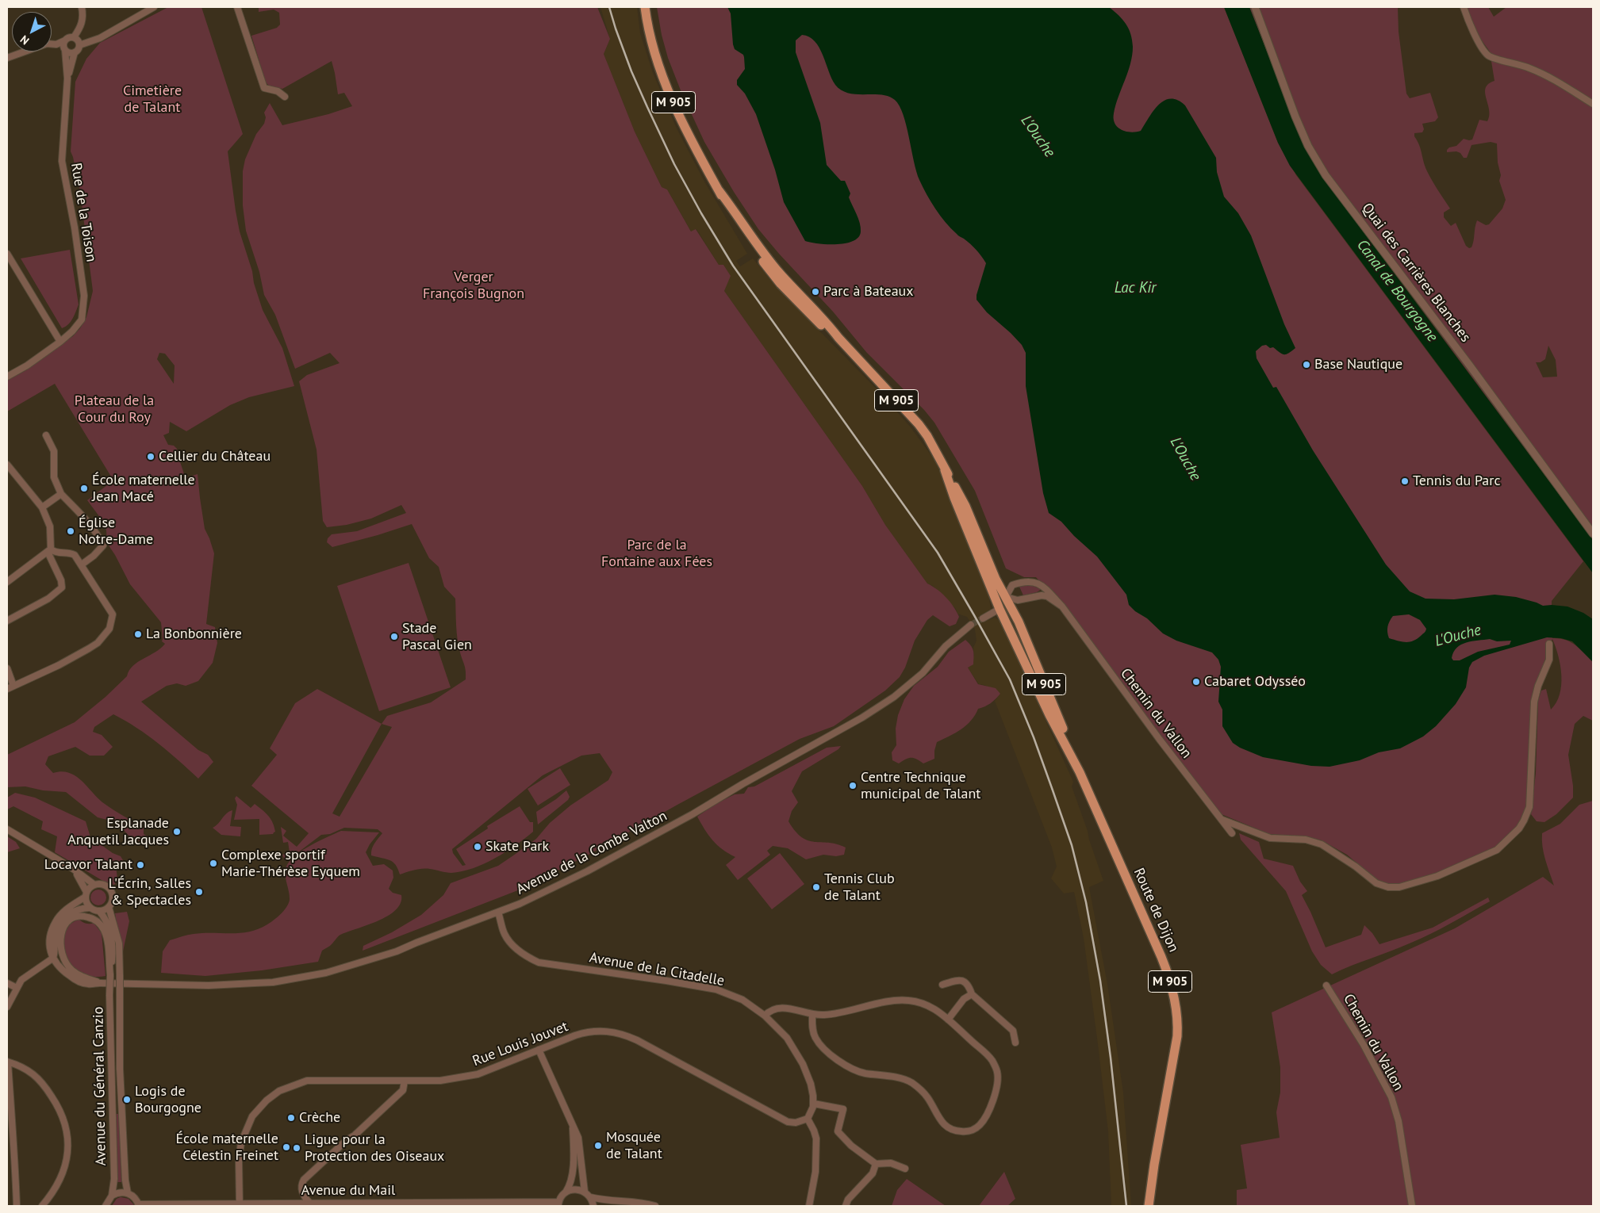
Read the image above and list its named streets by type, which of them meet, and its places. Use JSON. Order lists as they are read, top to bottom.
{
  "streets": {
    "main road": ["M 905", "Route de Dijon"],
    "street": [
      "Rue de la Toison",
      "Quai des Carrières Blanches",
      "Chemin du Vallon",
      "Avenue de la Combe Valton",
      "Avenue de la Citadelle",
      "Rue Louis Jouvet",
      "Avenue du Général Canzio",
      "Avenue du Mail"
    ]
  },
  "crossings": [
    ["M 905", "Chemin du Vallon"],
    ["M 905", "Route de Dijon"],
    ["Chemin du Vallon", "Route de Dijon"],
    ["Avenue de la Combe Valton", "Avenue de la Citadelle"],
    ["Rue Louis Jouvet", "Avenue du Mail"]
  ],
  "water": ["L'Ouche", "Lac Kir", "Canal de Bourgogne"],
  "parks": [
    "Cimetière de Talant",
    "Verger François Bugnon",
    "Plateau de la Cour du Roy",
    "Parc de la Fontaine aux Fées"
  ],
  "places": [
    "Parc à Bateaux",
    "Base Nautique",
    "Cellier du Château",
    "Tennis du Parc",
    "École maternelle Jean Macé",
    "Église Notre-Dame",
    "La Bonbonnière",
    "Stade Pascal Gien",
    "Cabaret Odysséo",
    "Centre Technique municipal de Talant",
    "Esplanade Anquetil Jacques",
    "Skate Park",
    "Complexe sportif Marie-Thérèse Eyquem",
    "Locavor Talant",
    "Tennis Club de Talant",
    "L'Écrin, Salles & Spectacles",
    "Logis de Bourgogne",
    "Crèche",
    "Mosquée de Talant",
    "École maternelle Célestin Freinet",
    "Ligue pour la Protection des Oiseaux"
  ],
  "north": "bottom left"
}
